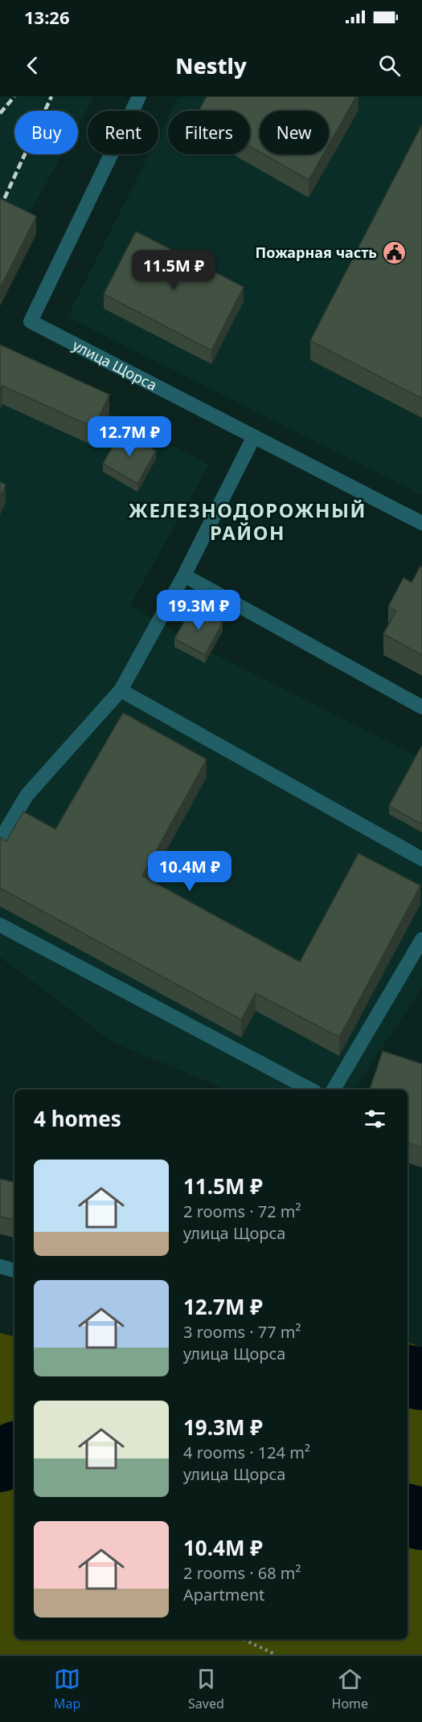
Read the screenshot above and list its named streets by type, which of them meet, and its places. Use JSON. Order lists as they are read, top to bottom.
{
  "streets": {
    "street": ["улица Щорса"]
  },
  "districts": ["ЖЕЛЕЗНОДОРОЖНЫЙ РАЙОН"],
  "places": {
    "public building": ["Пожарная часть"]
  },
  "page": {
    "status": "13:26",
    "header": "Nestly",
    "chip": [
      "Buy",
      "Rent",
      "Filters",
      "New"
    ],
    "price": [
      "11.5M ₽",
      "12.7M ₽",
      "19.3M ₽",
      "10.4M ₽"
    ],
    "heading": "4 homes",
    "list": [
      {
        "name": "11.5M ₽",
        "note": "2 rooms · 72 m² · улица Щорса"
      },
      {
        "name": "12.7M ₽",
        "note": "3 rooms · 77 m² · улица Щорса"
      },
      {
        "name": "19.3M ₽",
        "note": "4 rooms · 124 m² · улица Щорса"
      },
      {
        "name": "10.4M ₽",
        "note": "2 rooms · 68 m² · Apartment"
      }
    ],
    "tabs": ["Map", "Saved", "Home"]
  }
}
